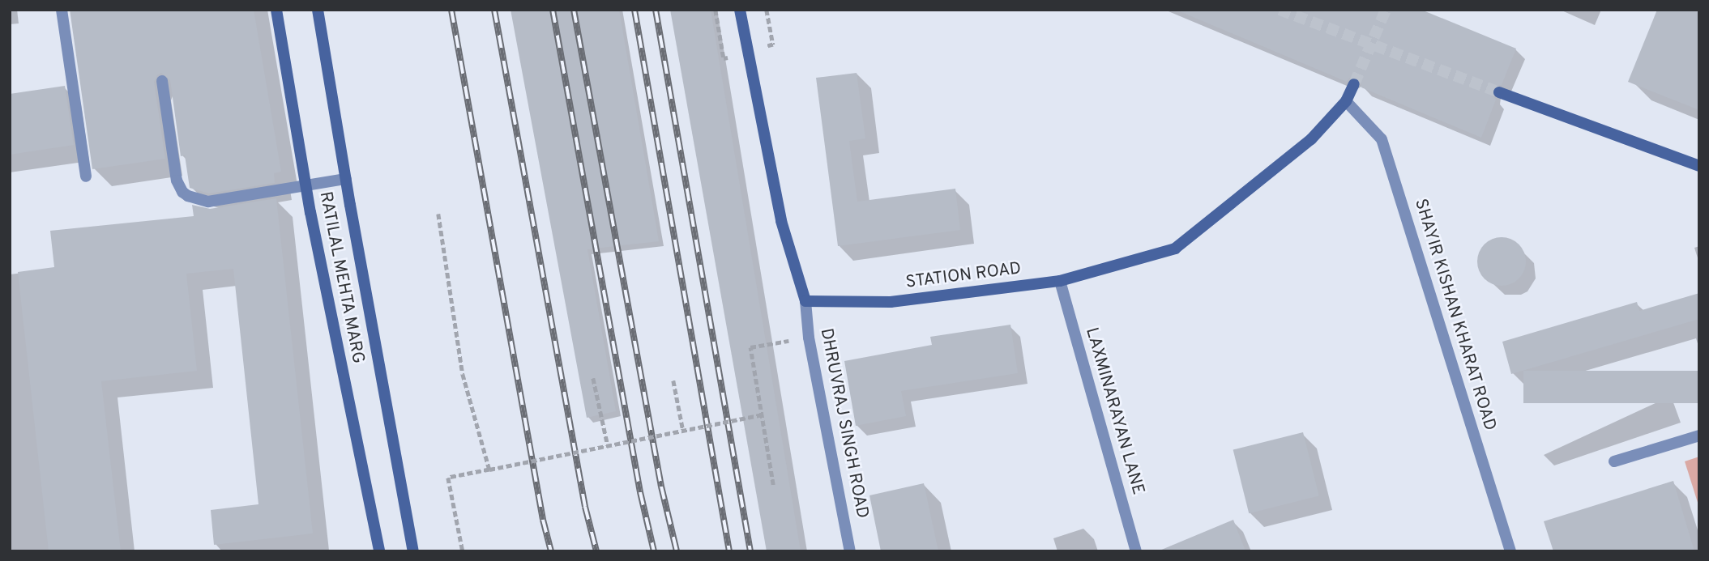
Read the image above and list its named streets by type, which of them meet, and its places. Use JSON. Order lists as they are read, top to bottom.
{
  "streets": {
    "street": [
      "STATION ROAD",
      "RATILAL MEHTA MARG",
      "SHAYIR KISHAN KHARAT ROAD",
      "LAXMINARAYAN LANE",
      "DHRUVRAJ SINGH ROAD"
    ]
  },
  "crossings": [
    ["STATION ROAD", "SHAYIR KISHAN KHARAT ROAD"],
    ["STATION ROAD", "LAXMINARAYAN LANE"],
    ["STATION ROAD", "DHRUVRAJ SINGH ROAD"]
  ]
}
